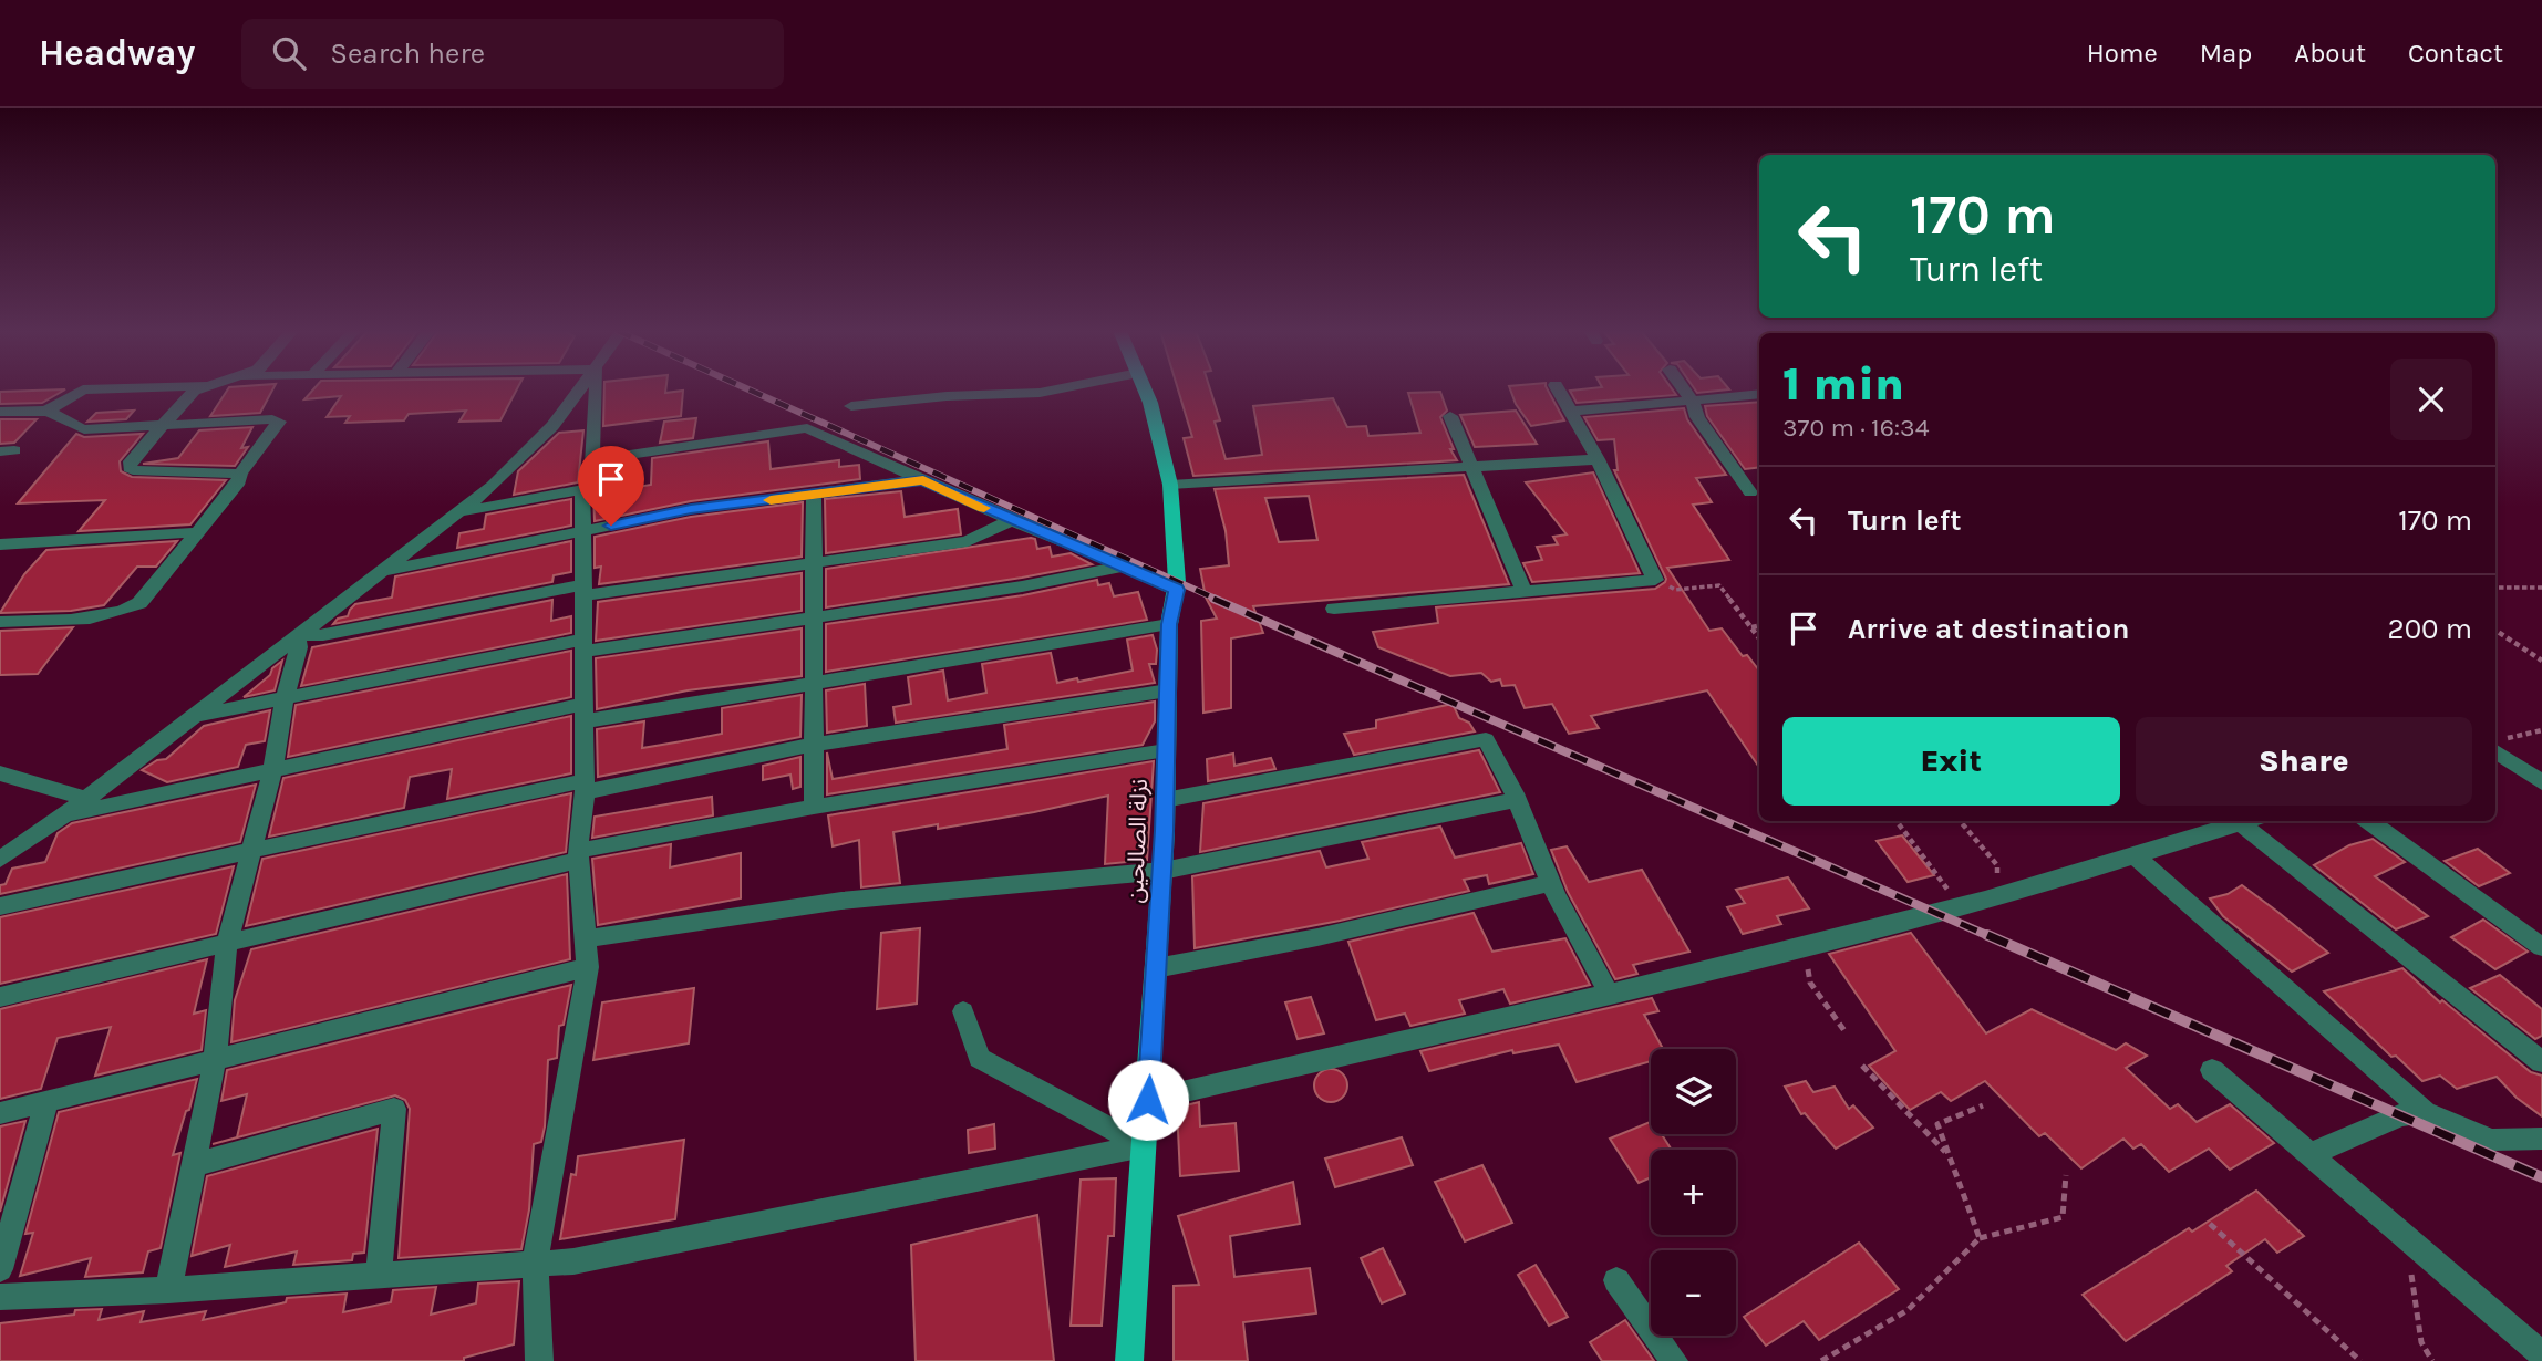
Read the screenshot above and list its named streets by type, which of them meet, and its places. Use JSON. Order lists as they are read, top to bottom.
{
  "streets": {
    "main road": ["نزلة الصالحين"]
  },
  "page": {
    "header": "Headway",
    "search": "Search here",
    "nav": [
      "Home",
      "Map",
      "About",
      "Contact"
    ],
    "turn": ["170 m", "Turn left"],
    "heading": ["1 min", "370 m · 16:34"],
    "list": [
      {
        "name": "Turn left",
        "value": "170 m"
      },
      {
        "name": "Arrive at destination",
        "value": "200 m"
      }
    ],
    "buttons": ["Exit", "Share"],
    "map_buttons": ["+", "−"]
  }
}
